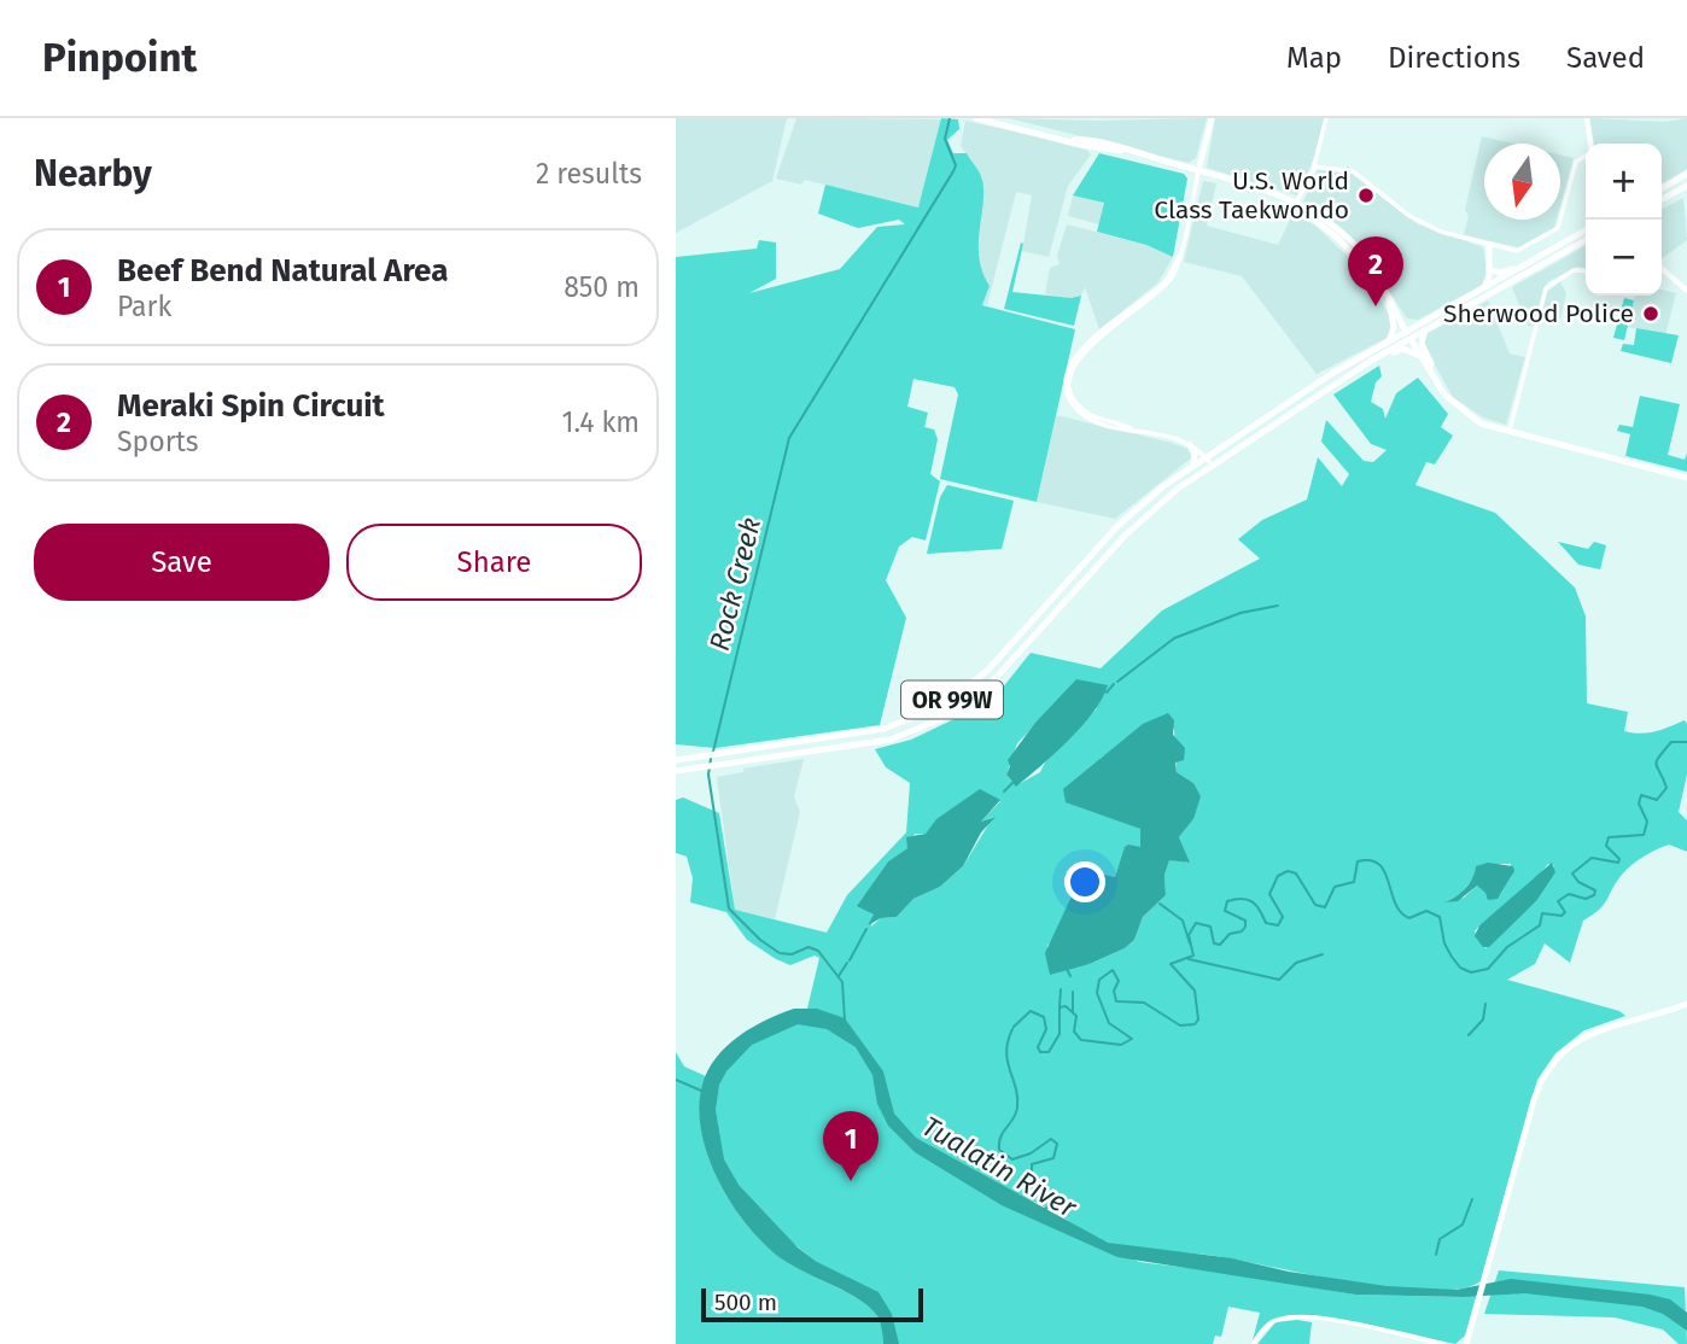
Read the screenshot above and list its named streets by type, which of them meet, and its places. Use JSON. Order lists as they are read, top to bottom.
{
  "streets": {
    "main road": ["OR 99W"]
  },
  "water": ["Rock Creek", "Tualatin River"],
  "places": ["U.S. World Class Taekwondo", "Sherwood Police"],
  "scale_bar": "500 m",
  "north": "bottom",
  "page": {
    "header": "Pinpoint",
    "nav": ["Map", "Directions", "Saved"],
    "heading": ["Nearby", "2 results"],
    "map_buttons": ["+", "−"],
    "list": [
      {
        "mark": "1",
        "name": "Beef Bend Natural Area",
        "note": "Park",
        "value": "850 m"
      },
      {
        "mark": "2",
        "name": "Meraki Spin Circuit",
        "note": "Sports",
        "value": "1.4 km"
      }
    ],
    "pins": ["2", "1"],
    "buttons": ["Save", "Share"],
    "scale": "500 m"
  }
}
